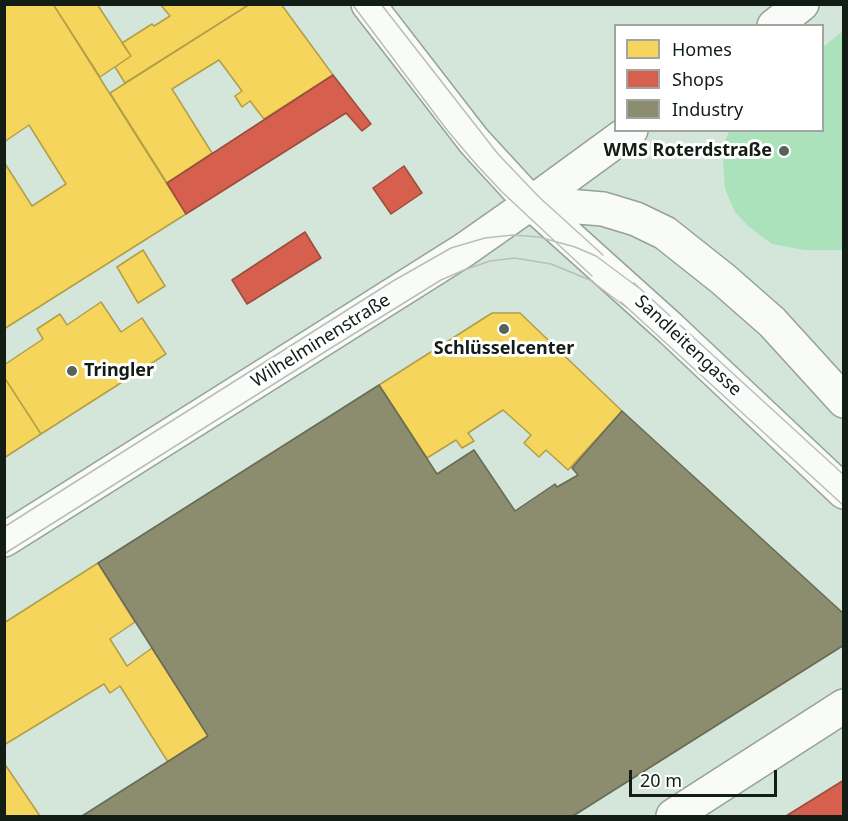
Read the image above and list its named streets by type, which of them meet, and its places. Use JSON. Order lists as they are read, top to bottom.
{
  "streets": {
    "main road": ["Wilhelminenstraße", "Sandleitengasse"]
  },
  "crossings": [
    ["Wilhelminenstraße", "Sandleitengasse"]
  ],
  "places": ["WMS Roterdstraße", "Schlüsselcenter", "Tringler"],
  "legend": ["Homes", "Shops", "Industry"],
  "scale_bar": "20 m"
}
